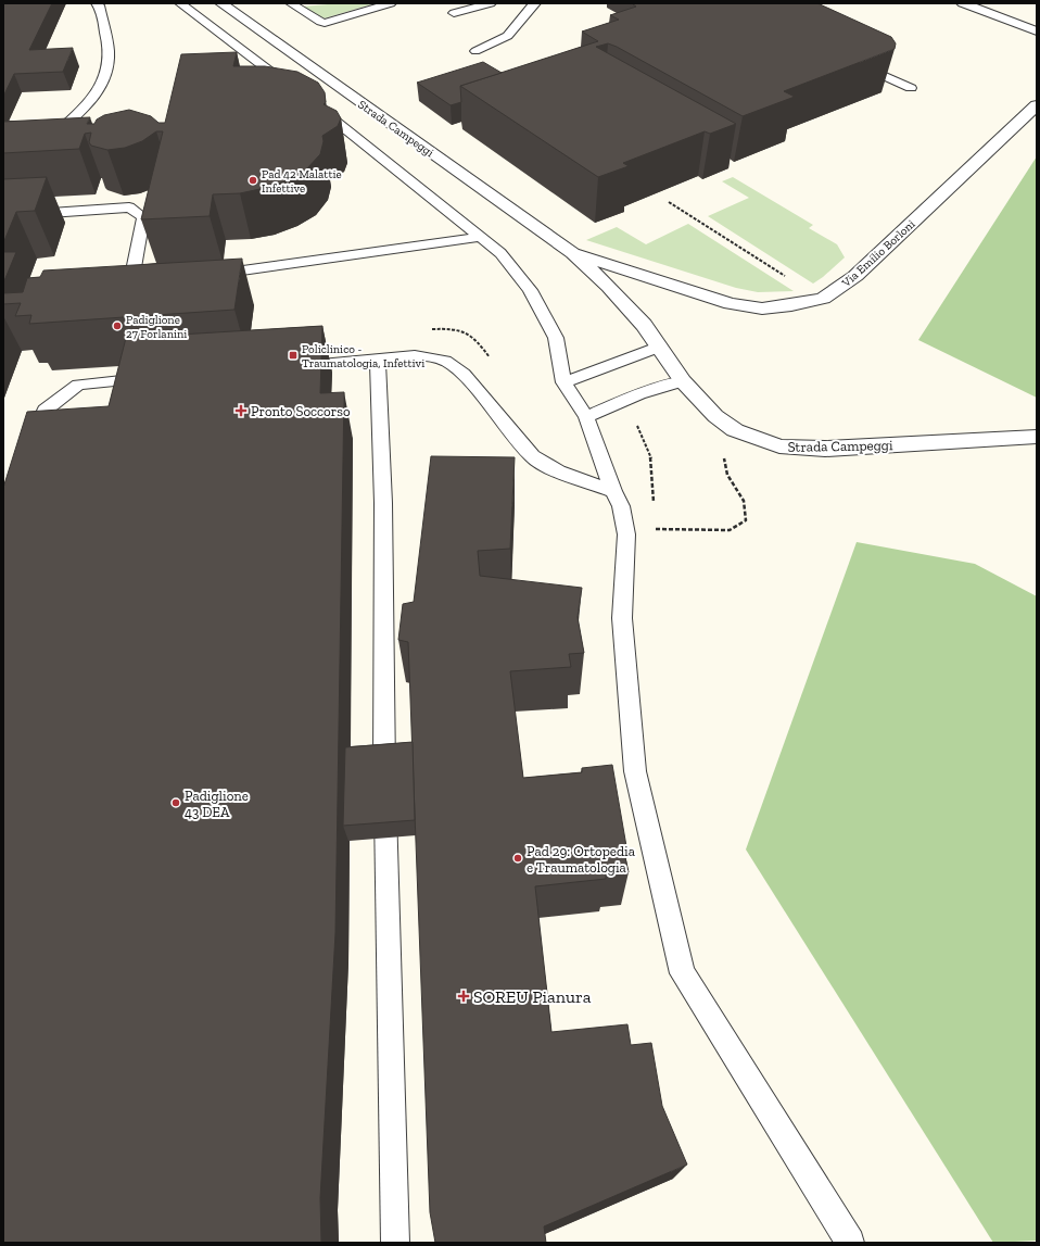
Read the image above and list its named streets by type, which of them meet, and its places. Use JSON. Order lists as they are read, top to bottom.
{
  "streets": {
    "street": ["Strada Campeggi", "Via Emilio Borloni"]
  },
  "crossings": [
    ["Strada Campeggi", "Via Emilio Borloni"]
  ],
  "places": {
    "other": [
      "Pad 42 Malattie Infettive",
      "Padiglione 27 Forlanini",
      "Padiglione 43 DEA",
      "Pad 29: Ortopedia e Traumatologia"
    ],
    "transit": ["Policlinico - Traumatologia, Infettivi"],
    "health": ["Pronto Soccorso", "SOREU Pianura"]
  }
}
